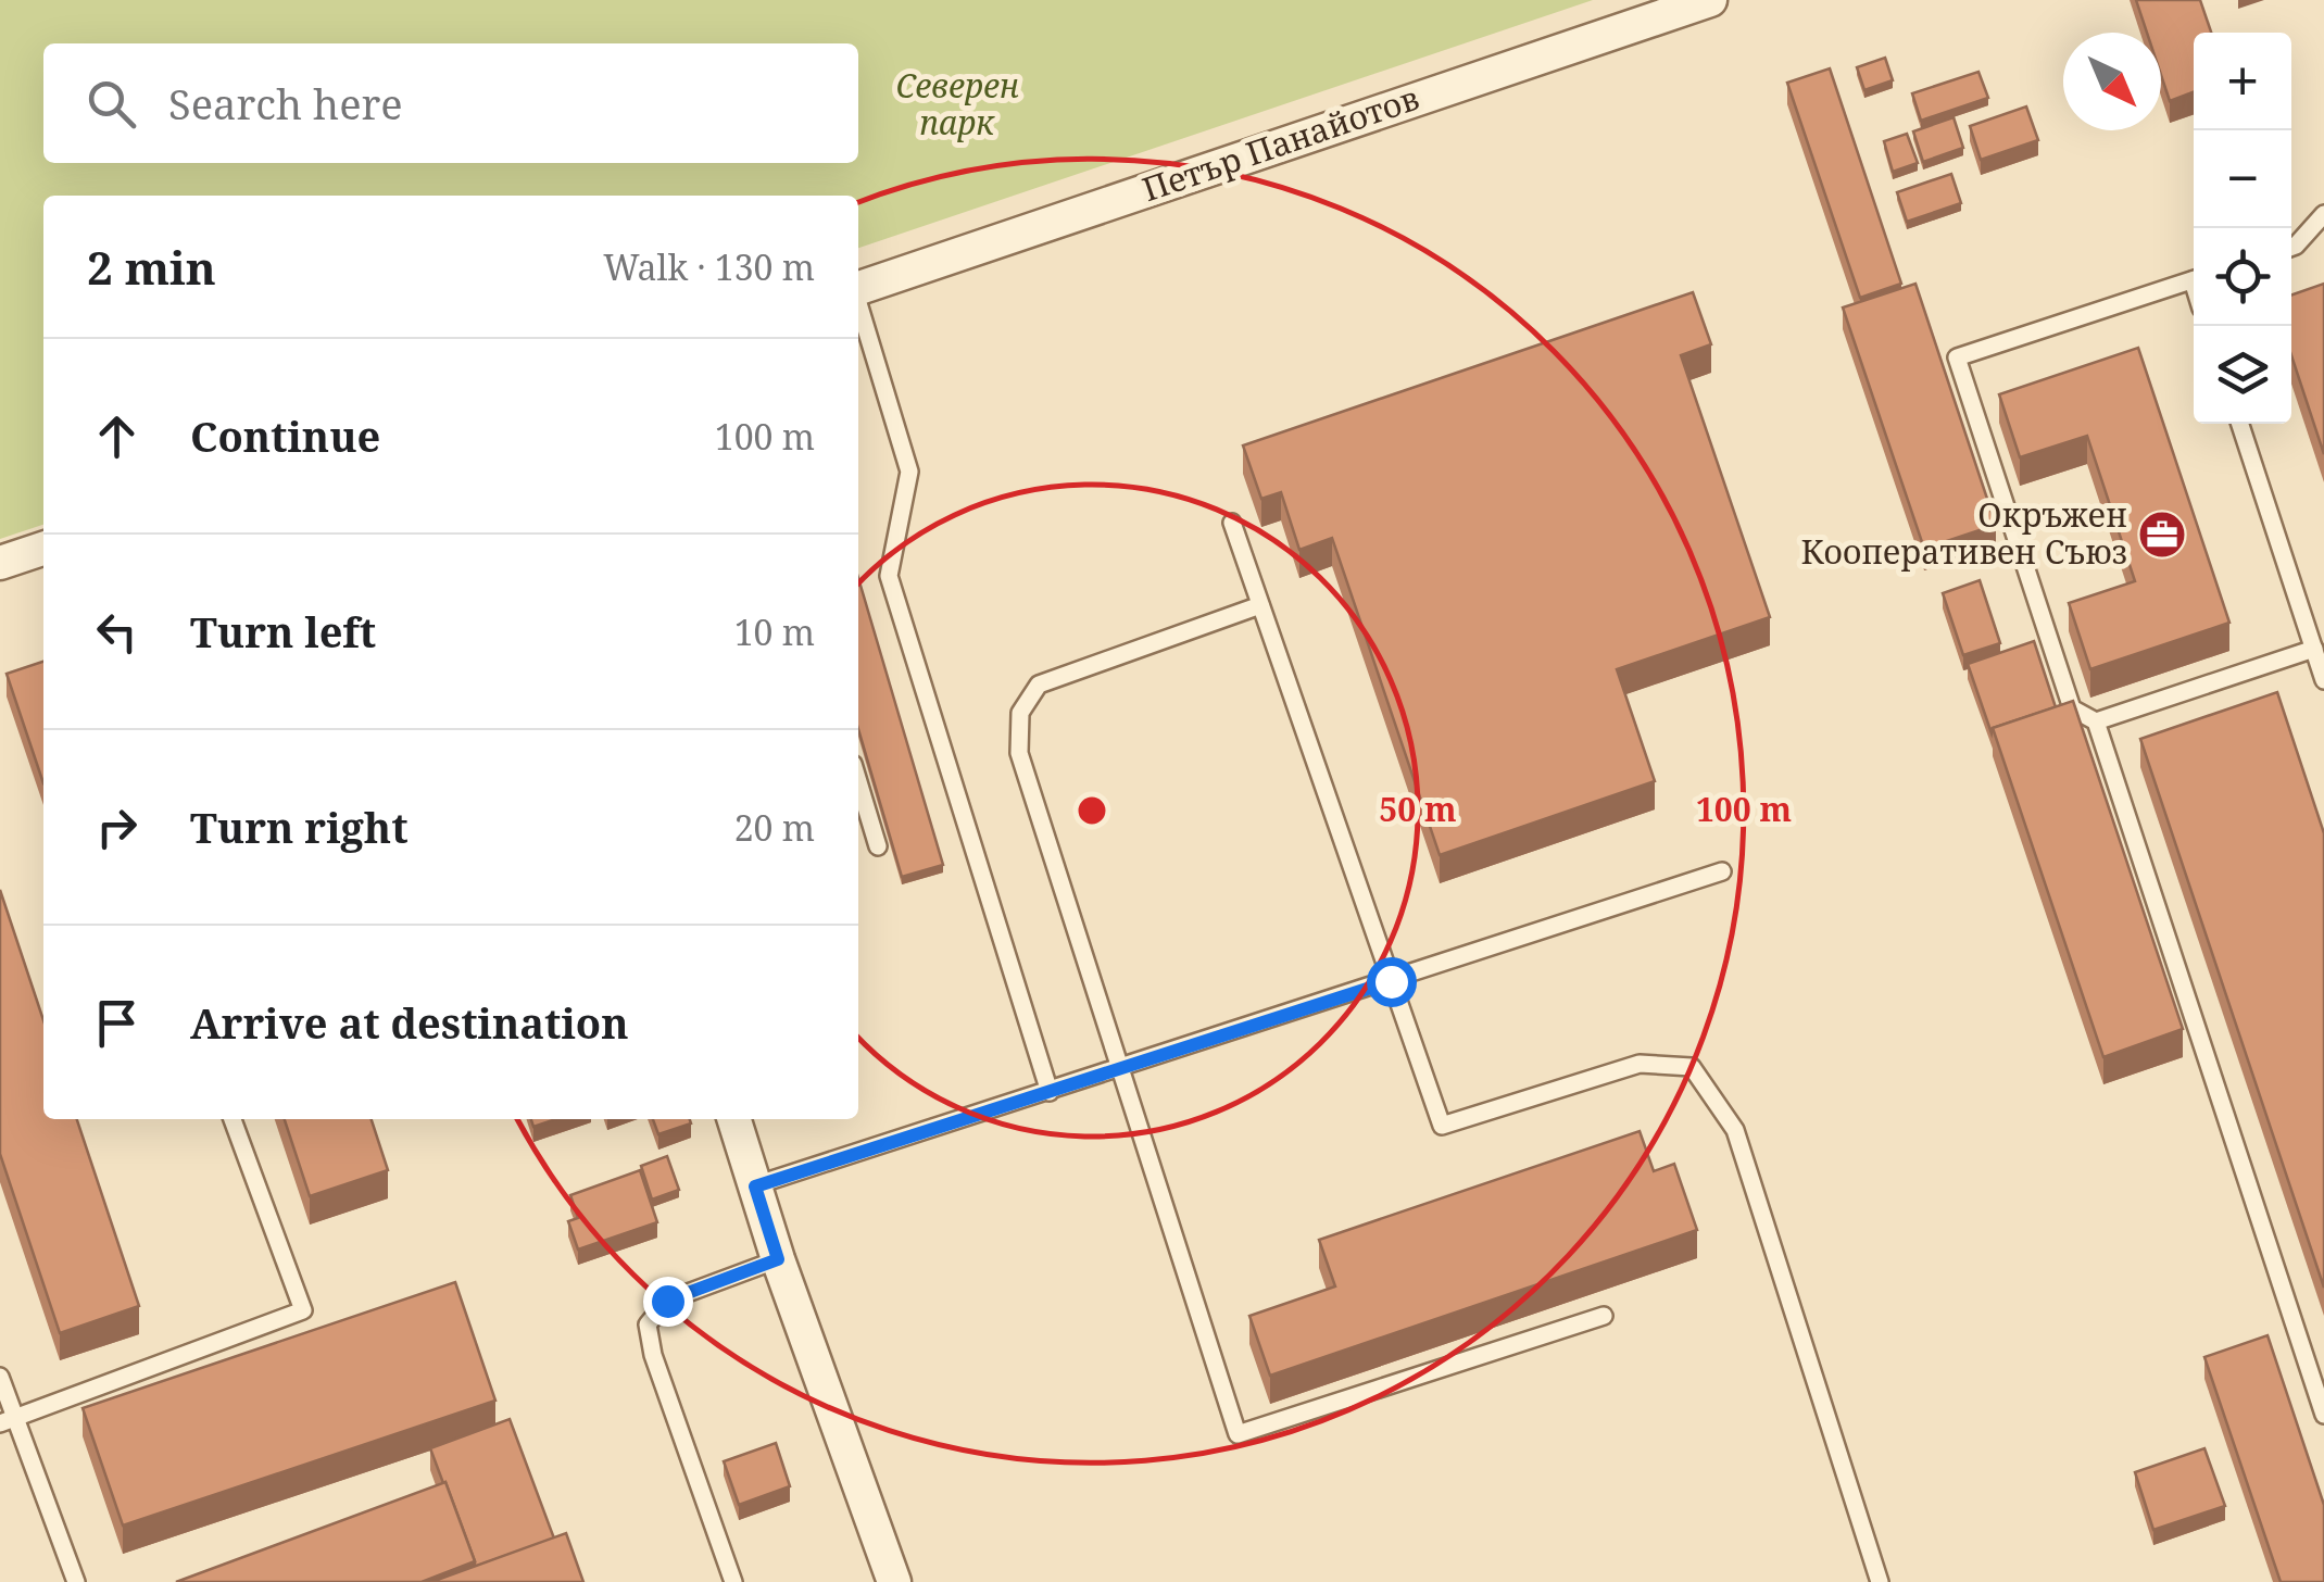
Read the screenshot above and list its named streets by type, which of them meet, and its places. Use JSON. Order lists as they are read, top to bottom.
{
  "streets": {
    "street": ["Петър Панайотов"]
  },
  "parks": ["Северен парк"],
  "places": {
    "office": ["Окръжен Кооперативен Съюз"]
  },
  "north": "bottom right",
  "page": {
    "map_buttons": ["+", "−"],
    "search": "Search here",
    "heading": ["2 min", "Walk · 130 m"],
    "list": [
      ["Continue", "100 m"],
      ["Turn left", "10 m"],
      ["Turn right", "20 m"],
      "Arrive at destination"
    ]
  },
  "rings": ["50 m", "100 m"]
}
